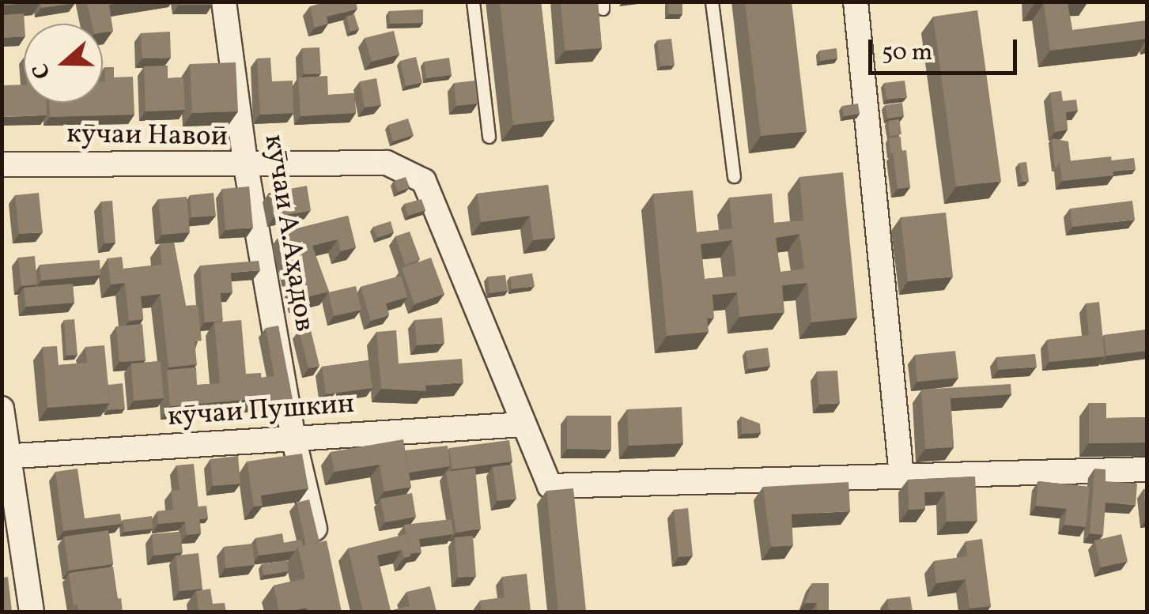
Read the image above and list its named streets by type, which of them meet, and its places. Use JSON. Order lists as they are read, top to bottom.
{
  "streets": {
    "street": ["кӯчаи Навоӣ", "кӯчаи А.Аҳадов", "кӯчаи Пушкин"]
  },
  "crossings": [
    ["кӯчаи Навоӣ", "кӯчаи А.Аҳадов"],
    ["кӯчаи Навоӣ", "кӯчаи Пушкин"],
    ["кӯчаи А.Аҳадов", "кӯчаи Пушкин"]
  ],
  "scale_bar": "50 m",
  "north": "left"
}
